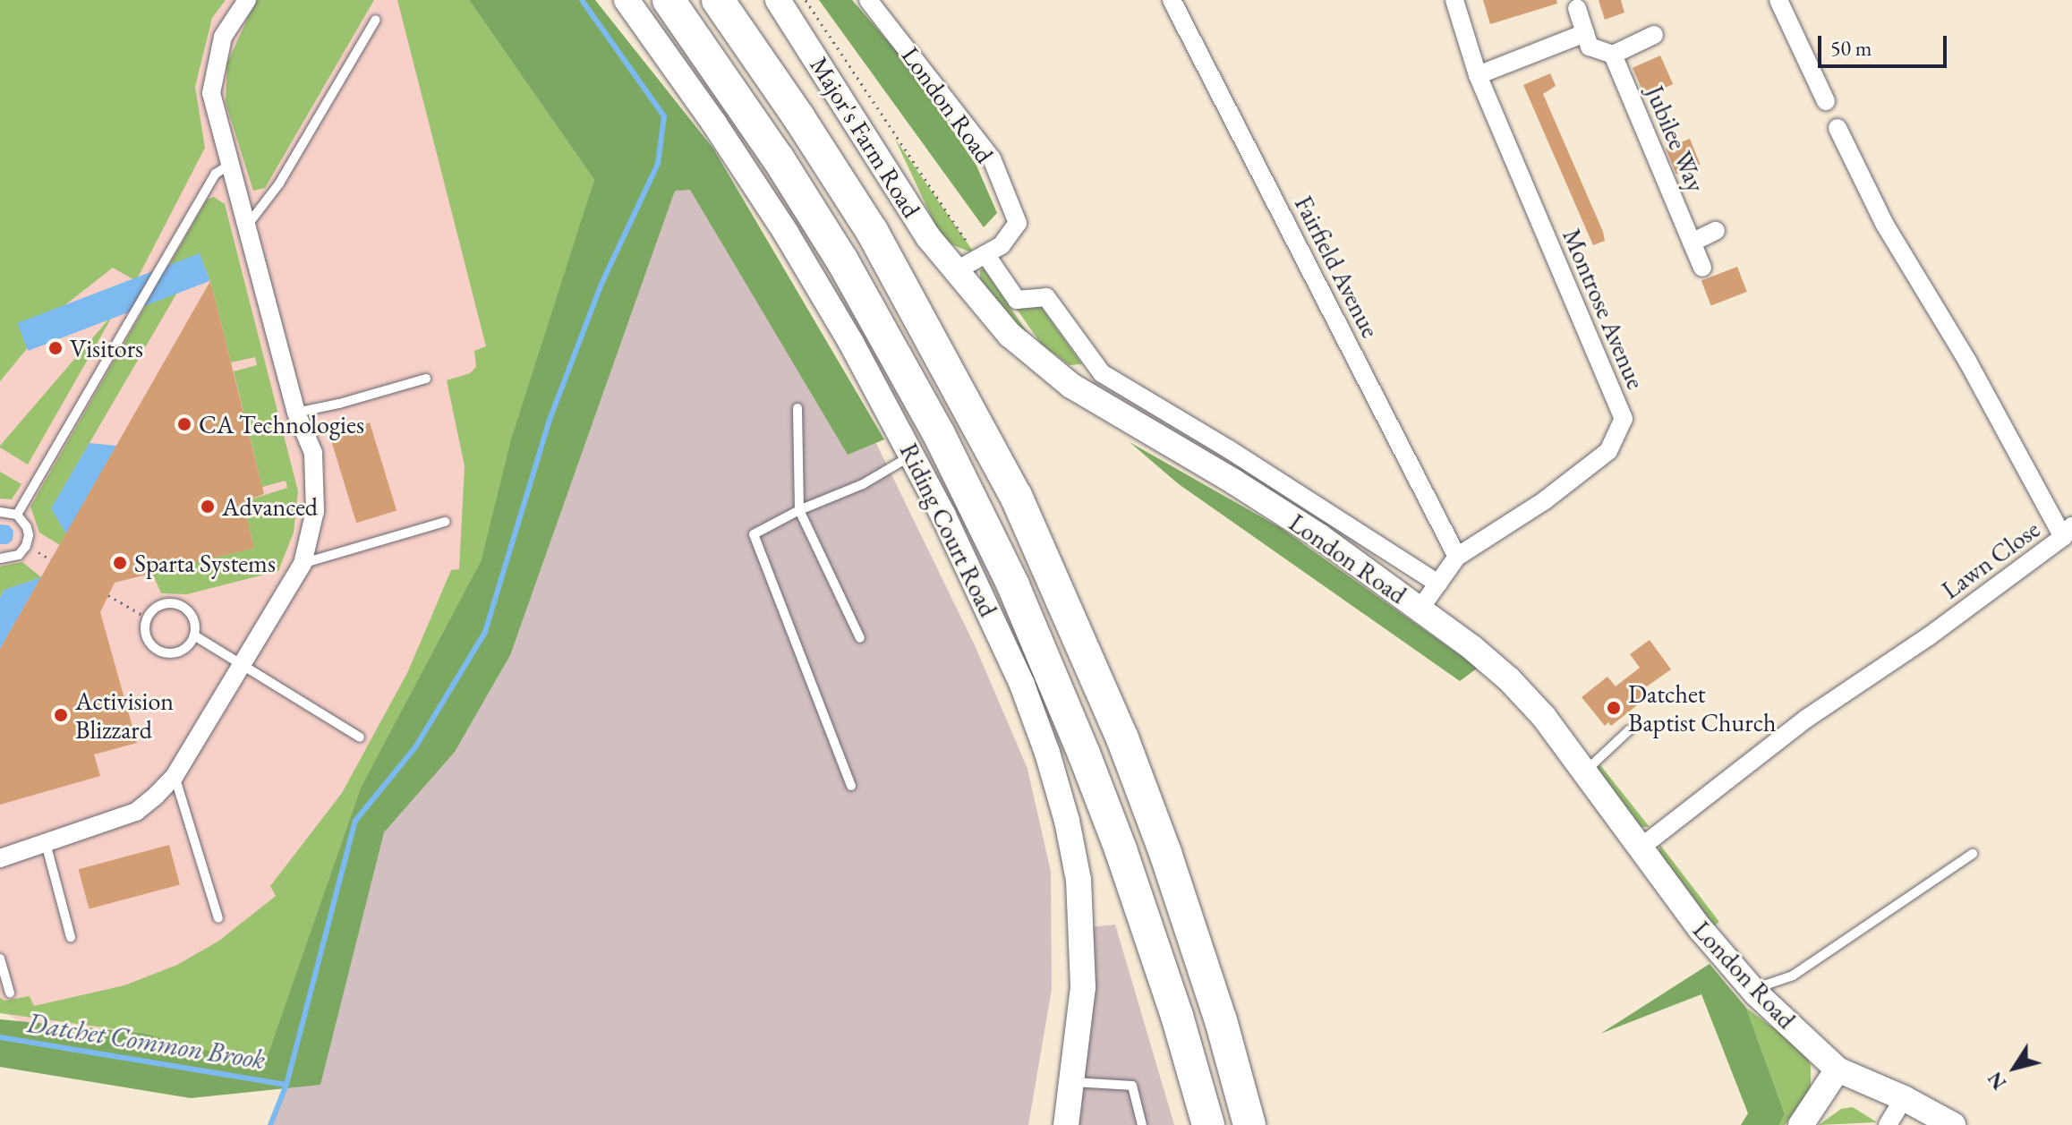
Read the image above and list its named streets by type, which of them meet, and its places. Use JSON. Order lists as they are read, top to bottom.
{
  "streets": {
    "main road": ["London Road", "Major's Farm Road", "Riding Court Road"],
    "street": [
      "Jubilee Way",
      "Fairfield Avenue",
      "Montrose Avenue",
      "Lawn Close"
    ]
  },
  "crossings": [
    ["London Road", "Major's Farm Road"],
    ["London Road", "Montrose Avenue"],
    ["London Road", "Lawn Close"],
    ["Fairfield Avenue", "Montrose Avenue"]
  ],
  "water": ["Datchet Common Brook"],
  "places": [
    "Visitors",
    "CA Technologies",
    "Advanced",
    "Sparta Systems",
    "Datchet Baptist Church",
    "Activision Blizzard"
  ],
  "scale_bar": "50 m",
  "north": "bottom left"
}
